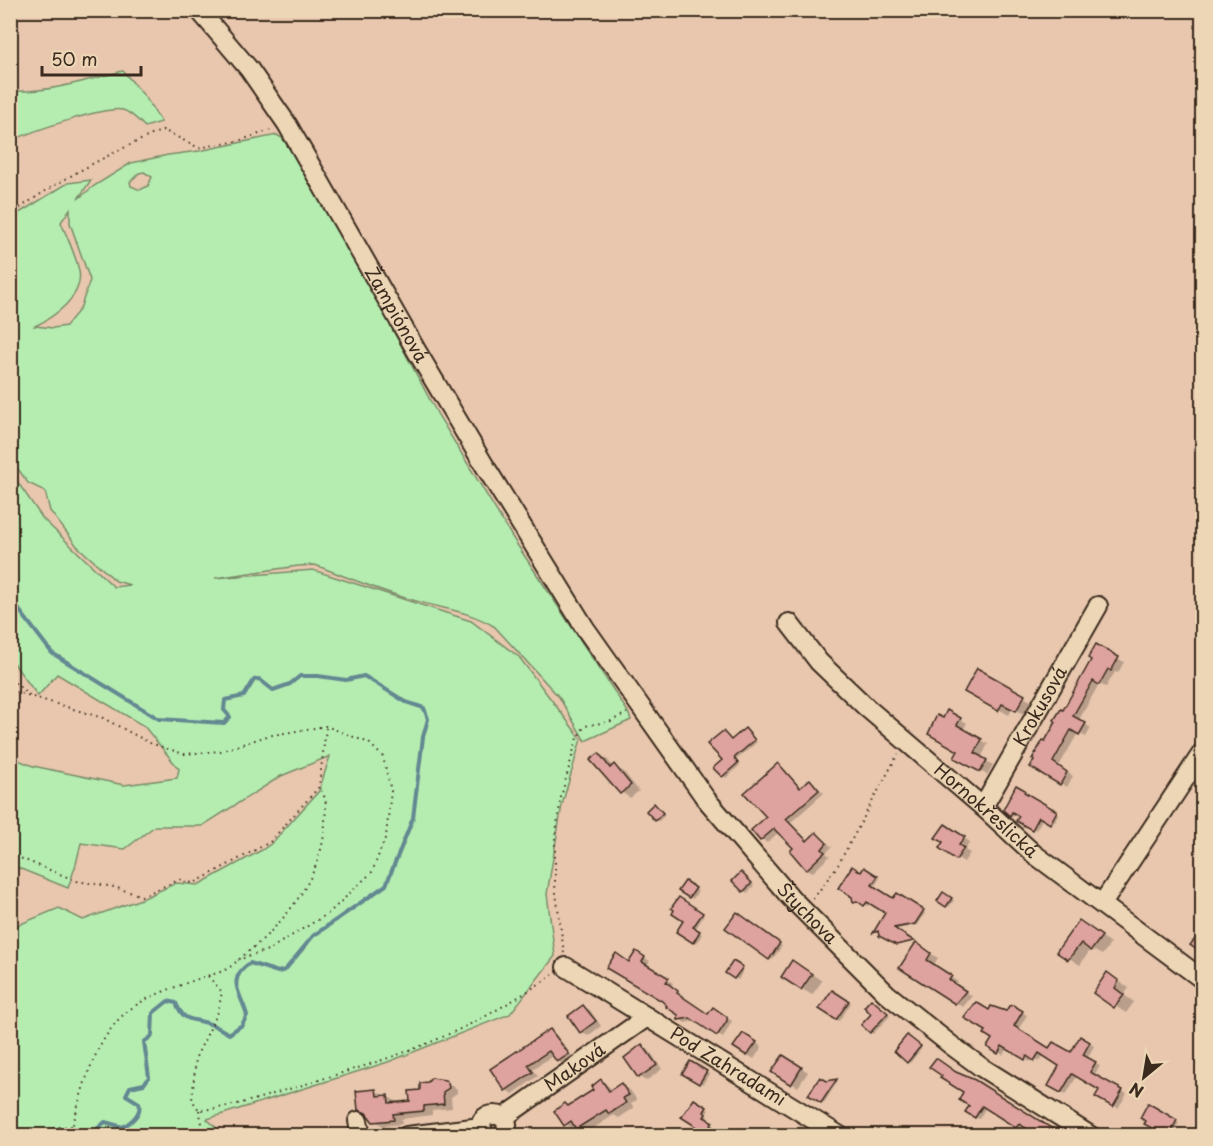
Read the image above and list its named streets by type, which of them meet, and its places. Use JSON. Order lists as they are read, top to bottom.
{
  "streets": {
    "street": [
      "Žampiónová",
      "Krokusová",
      "Hornokřeslická",
      "Štychova",
      "Pod Zahradami",
      "Maková"
    ]
  },
  "crossings": [
    ["Žampiónová", "Štychova"],
    ["Krokusová", "Hornokřeslická"],
    ["Pod Zahradami", "Maková"]
  ],
  "scale_bar": "50 m",
  "north": "bottom left"
}
